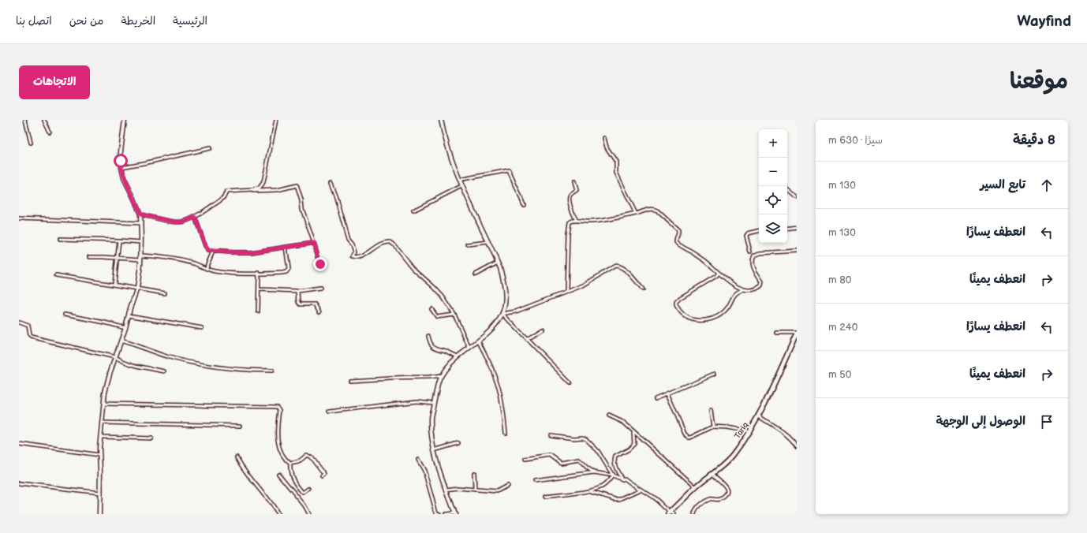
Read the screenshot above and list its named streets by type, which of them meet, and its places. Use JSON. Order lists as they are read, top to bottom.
{
  "streets": {
    "main road": ["Tariq"]
  },
  "page": {
    "header": "Wayfind",
    "nav": [
      "الرئيسية",
      "الخريطة",
      "من نحن",
      "اتصل بنا"
    ],
    "title": "موقعنا",
    "buttons": "الاتجاهات",
    "heading": ["8 دقيقة", "سيرًا · 630 m"],
    "map_buttons": ["+", "−"],
    "list": [
      ["تابع السير", "130 m"],
      ["انعطف يسارًا", "130 m"],
      ["انعطف يمينًا", "80 m"],
      ["انعطف يسارًا", "240 m"],
      ["انعطف يمينًا", "50 m"],
      "الوصول إلى الوجهة"
    ]
  }
}
